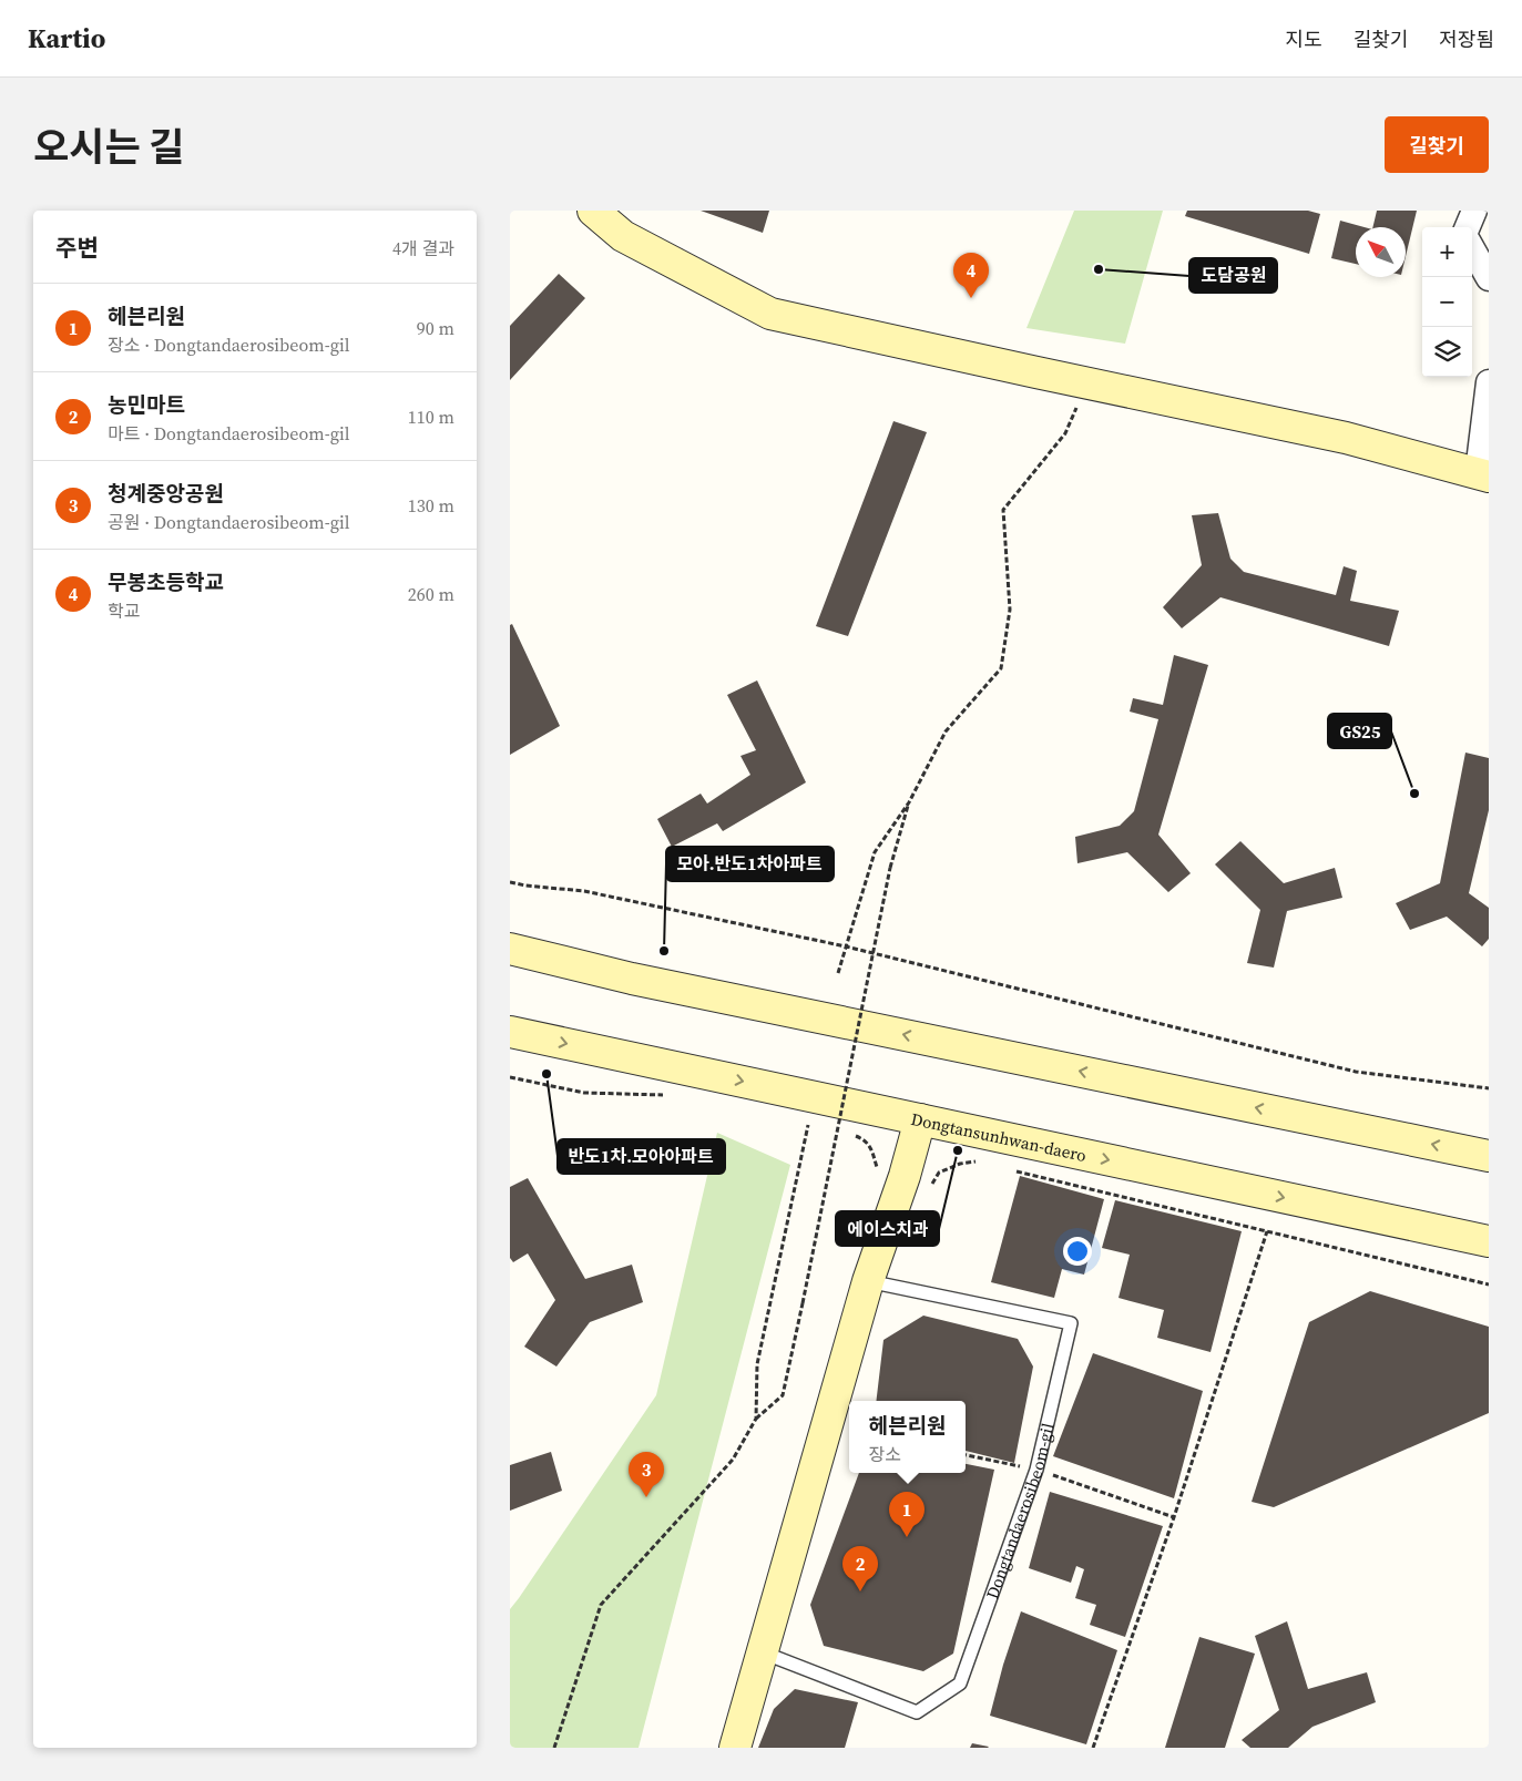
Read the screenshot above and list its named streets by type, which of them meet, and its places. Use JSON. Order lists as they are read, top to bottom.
{
  "streets": {
    "street": ["Dongtansunhwan-daero"],
    "lane": ["Dongtandaerosibeom-gil"]
  },
  "places": [
    "도담공원",
    "GS25",
    "모아.반도1차아파트",
    "반도1차.모아아파트",
    "에이스치과"
  ],
  "north": "top left",
  "page": {
    "header": "Kartio",
    "nav": ["지도", "길찾기", "저장됨"],
    "title": "오시는 길",
    "buttons": "길찾기",
    "heading": ["주변", "4개 결과"],
    "map_buttons": ["+", "−"],
    "pins": [
      "4",
      "3",
      "1",
      "2"
    ],
    "list": [
      {
        "mark": "1",
        "name": "헤븐리원",
        "note": "장소 · Dongtandaerosibeom-gil",
        "value": "90 m"
      },
      {
        "mark": "2",
        "name": "농민마트",
        "note": "마트 · Dongtandaerosibeom-gil",
        "value": "110 m"
      },
      {
        "mark": "3",
        "name": "청계중앙공원",
        "note": "공원 · Dongtandaerosibeom-gil",
        "value": "130 m"
      },
      {
        "mark": "4",
        "name": "무봉초등학교",
        "note": "학교",
        "value": "260 m"
      }
    ],
    "popup": ["헤븐리원", "장소"]
  }
}
